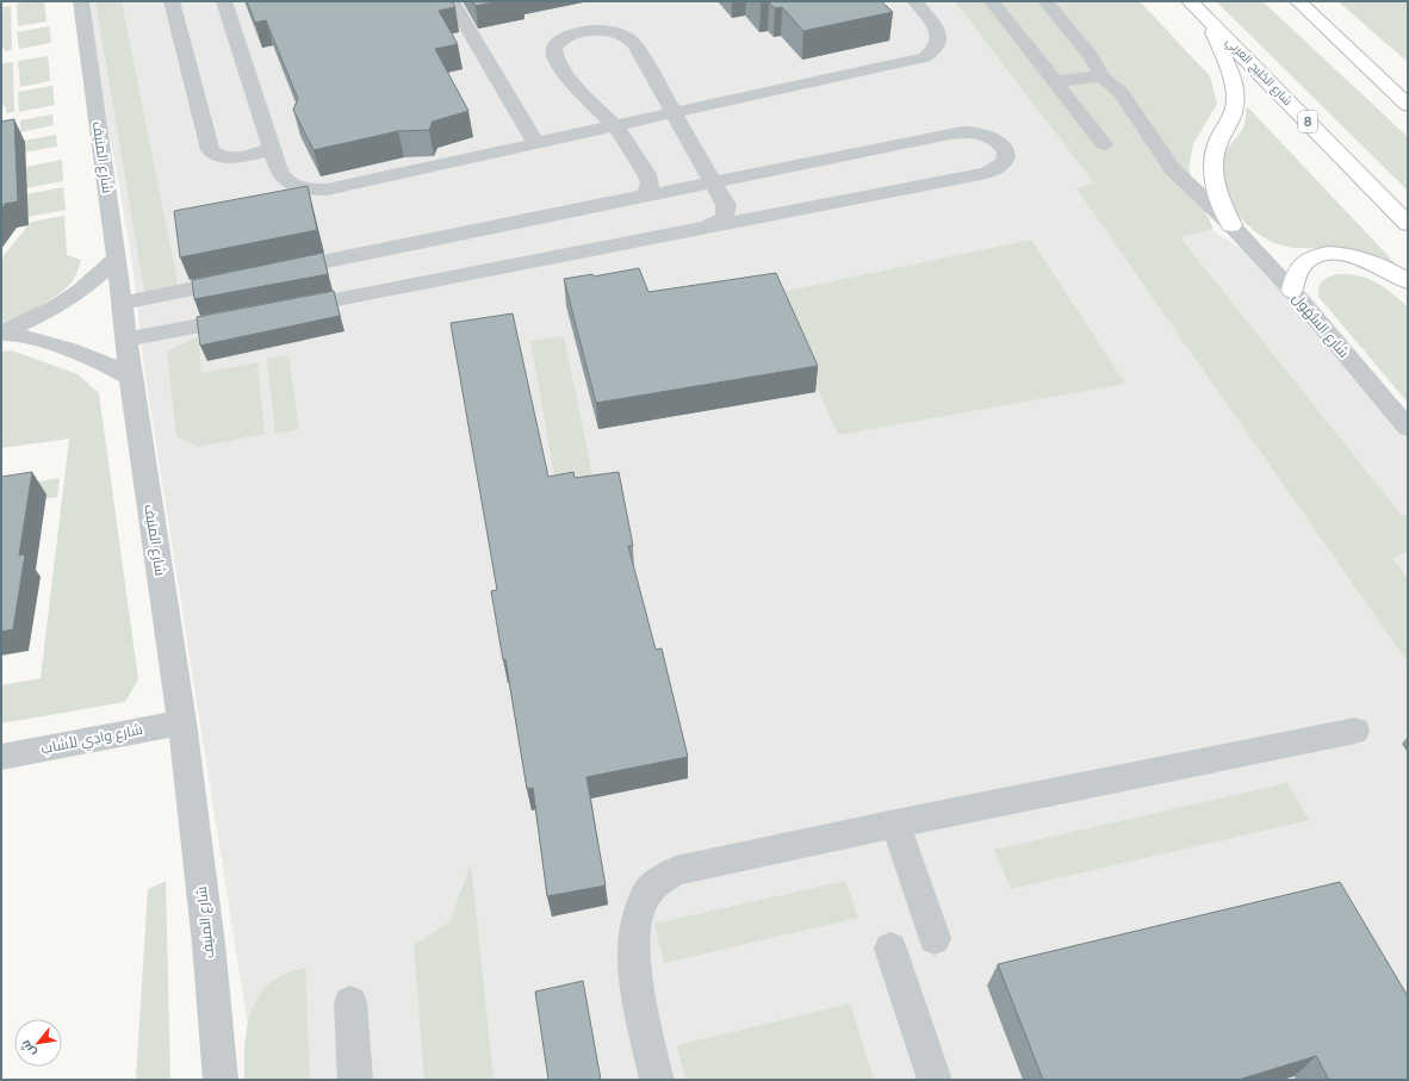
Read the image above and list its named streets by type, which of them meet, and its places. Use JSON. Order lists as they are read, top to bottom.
{
  "streets": {
    "highway": ["شارع الخَلِيج العَربِي", "8"],
    "street": ["شارع المنيف", "شارع السُّهُول", "شارع وادِي لأشاب"]
  },
  "crossings": [
    ["شارع المنيف", "شارع وادِي لأشاب"]
  ],
  "north": "bottom left"
}
